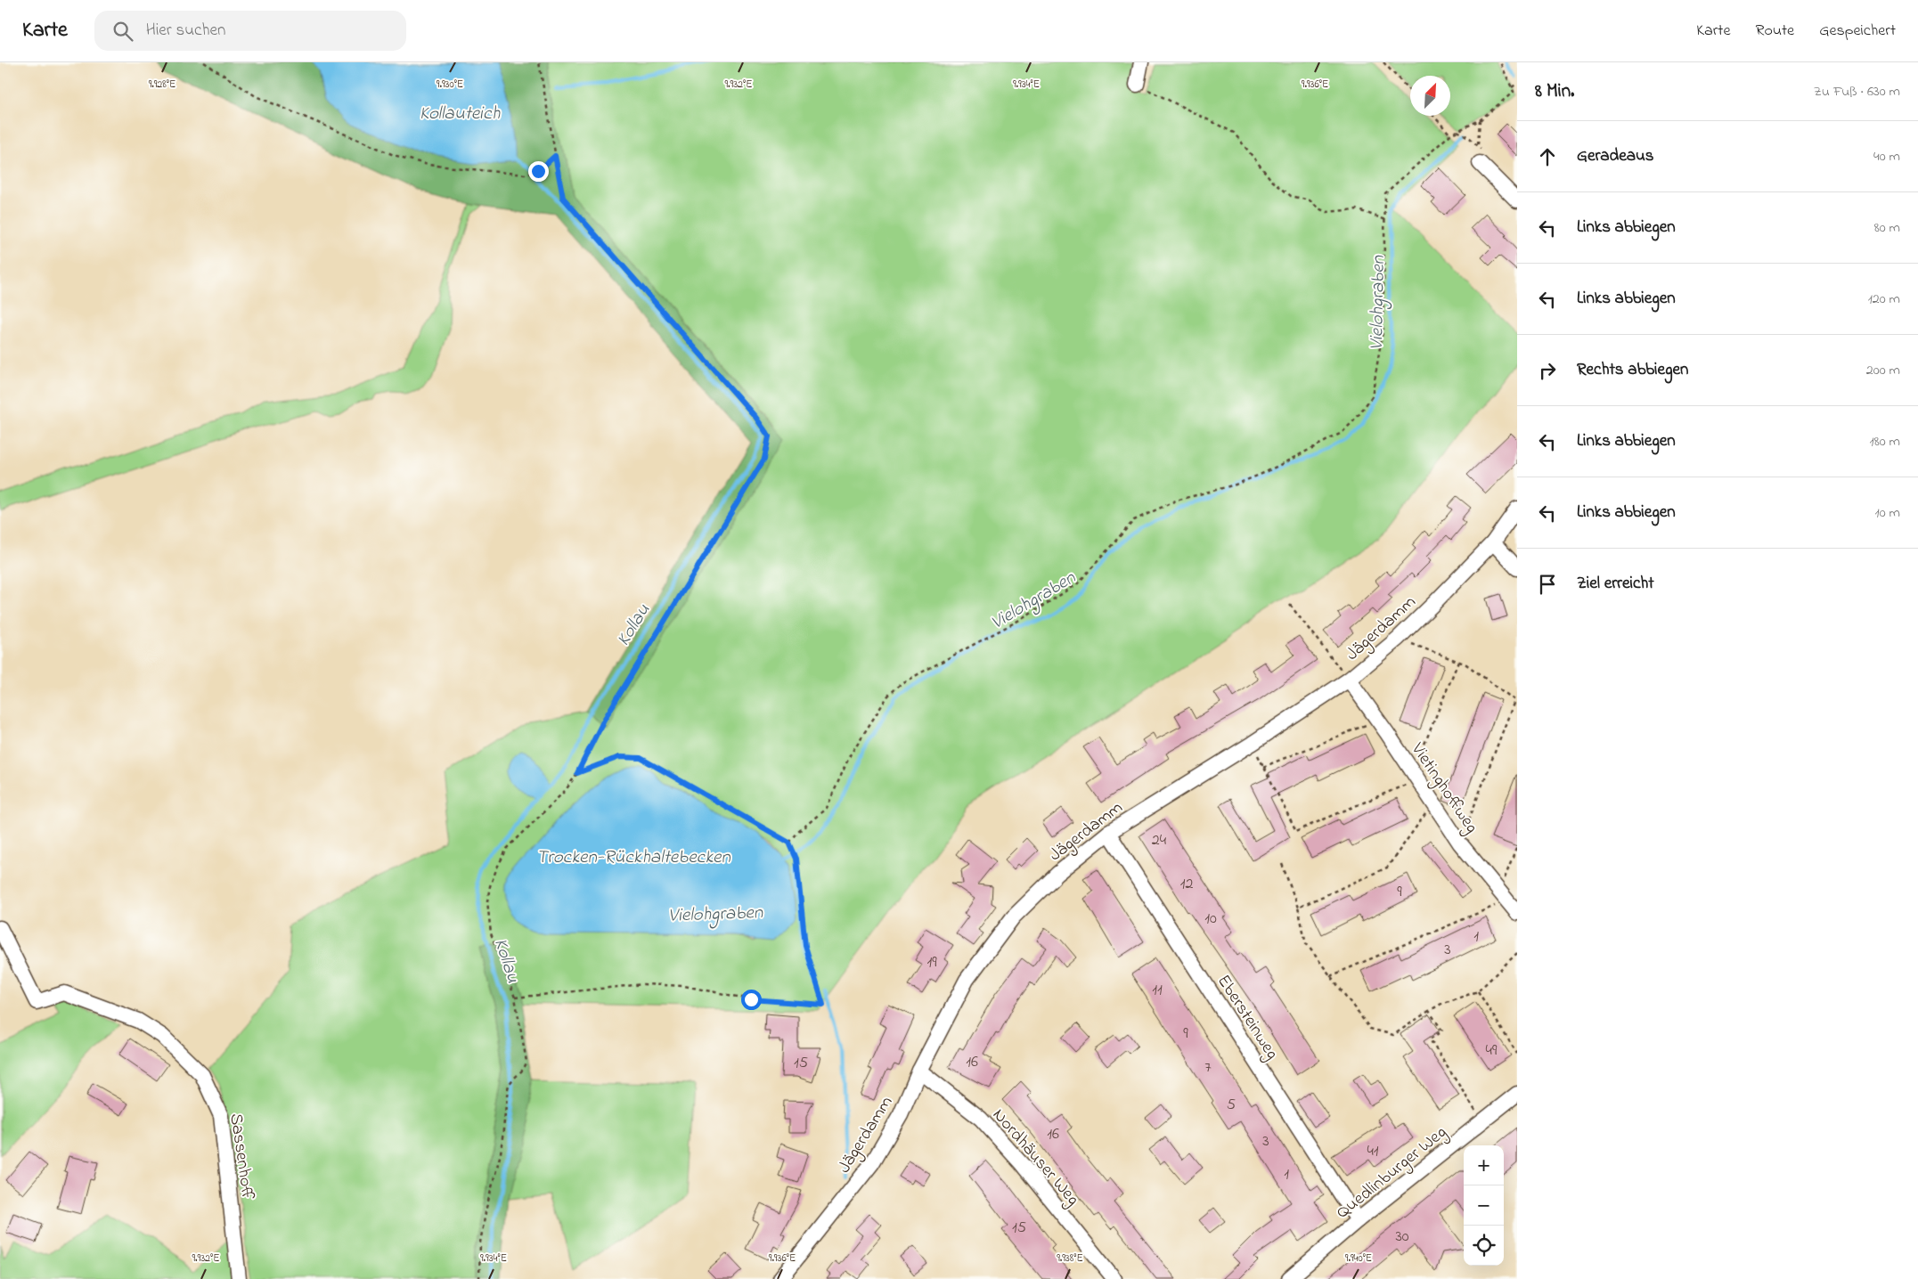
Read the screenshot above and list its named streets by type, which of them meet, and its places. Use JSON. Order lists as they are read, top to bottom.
{
  "streets": {
    "street": [
      "Jägerdamm",
      "Vietinghoffweg",
      "Ebersteinweg",
      "Sassenhoff",
      "Nordhäuser Weg",
      "Quedlinburger Weg"
    ]
  },
  "crossings": [
    ["Jägerdamm", "Vietinghoffweg"],
    ["Jägerdamm", "Ebersteinweg"],
    ["Jägerdamm", "Nordhäuser Weg"],
    ["Ebersteinweg", "Quedlinburger Weg"]
  ],
  "water": [
    "Kollauteich",
    "Vielohgraben",
    "Kollau",
    "Trocken-Rückhaltebecken"
  ],
  "house_numbers": [
    "24",
    "12",
    "9",
    "10",
    "1",
    "3",
    "19",
    "11",
    "9",
    "49",
    "16",
    "15",
    "7",
    "5",
    "16",
    "3",
    "41",
    "1",
    "15",
    "30"
  ],
  "north": "top right",
  "page": {
    "header": "Karte",
    "search": "Hier suchen",
    "nav": ["Karte", "Route", "Gespeichert"],
    "heading": ["8 Min.", "Zu Fuß · 630 m"],
    "list": [
      ["Geradeaus", "40 m"],
      ["Links abbiegen", "80 m"],
      ["Links abbiegen", "120 m"],
      ["Rechts abbiegen", "200 m"],
      ["Links abbiegen", "180 m"],
      ["Links abbiegen", "10 m"],
      "Ziel erreicht"
    ],
    "map_buttons": ["+", "−"]
  },
  "coordinates": [
    "9.934°E",
    "9.928°E",
    "9.930°E",
    "9.932°E",
    "9.936°E",
    "9.938°E",
    "9.940°E"
  ]
}
